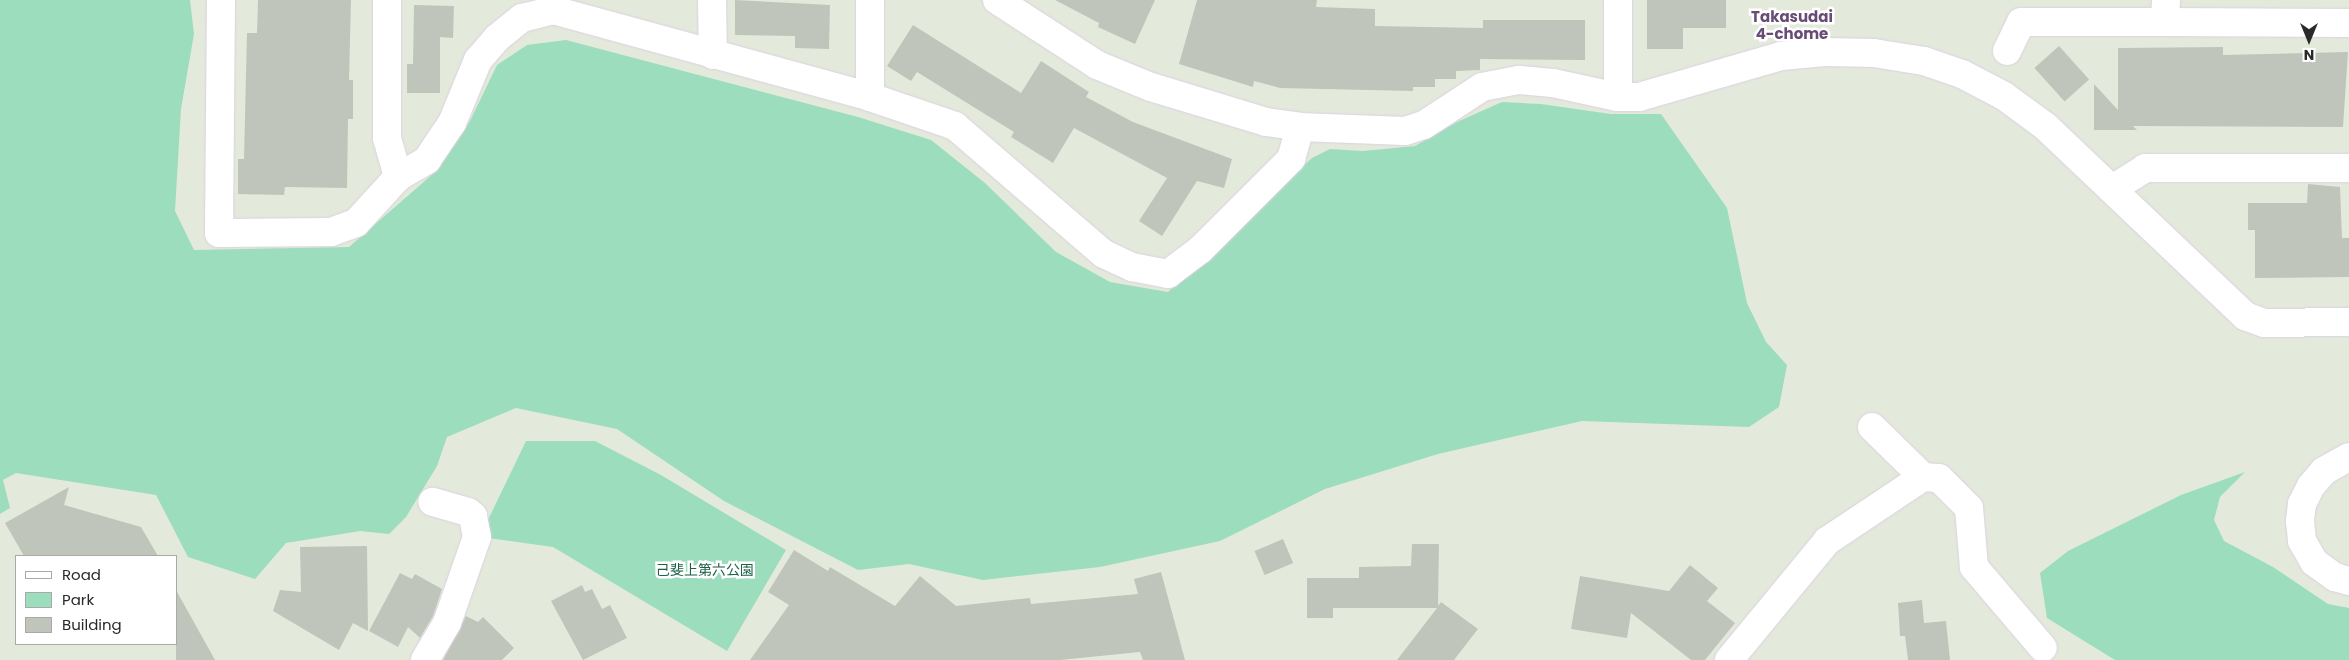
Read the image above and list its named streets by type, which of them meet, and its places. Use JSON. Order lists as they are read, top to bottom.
{
  "districts": ["Takasudai 4-chome"],
  "parks": ["己斐上第六公園"],
  "legend": ["Road", "Park", "Building"],
  "north": "bottom"
}
